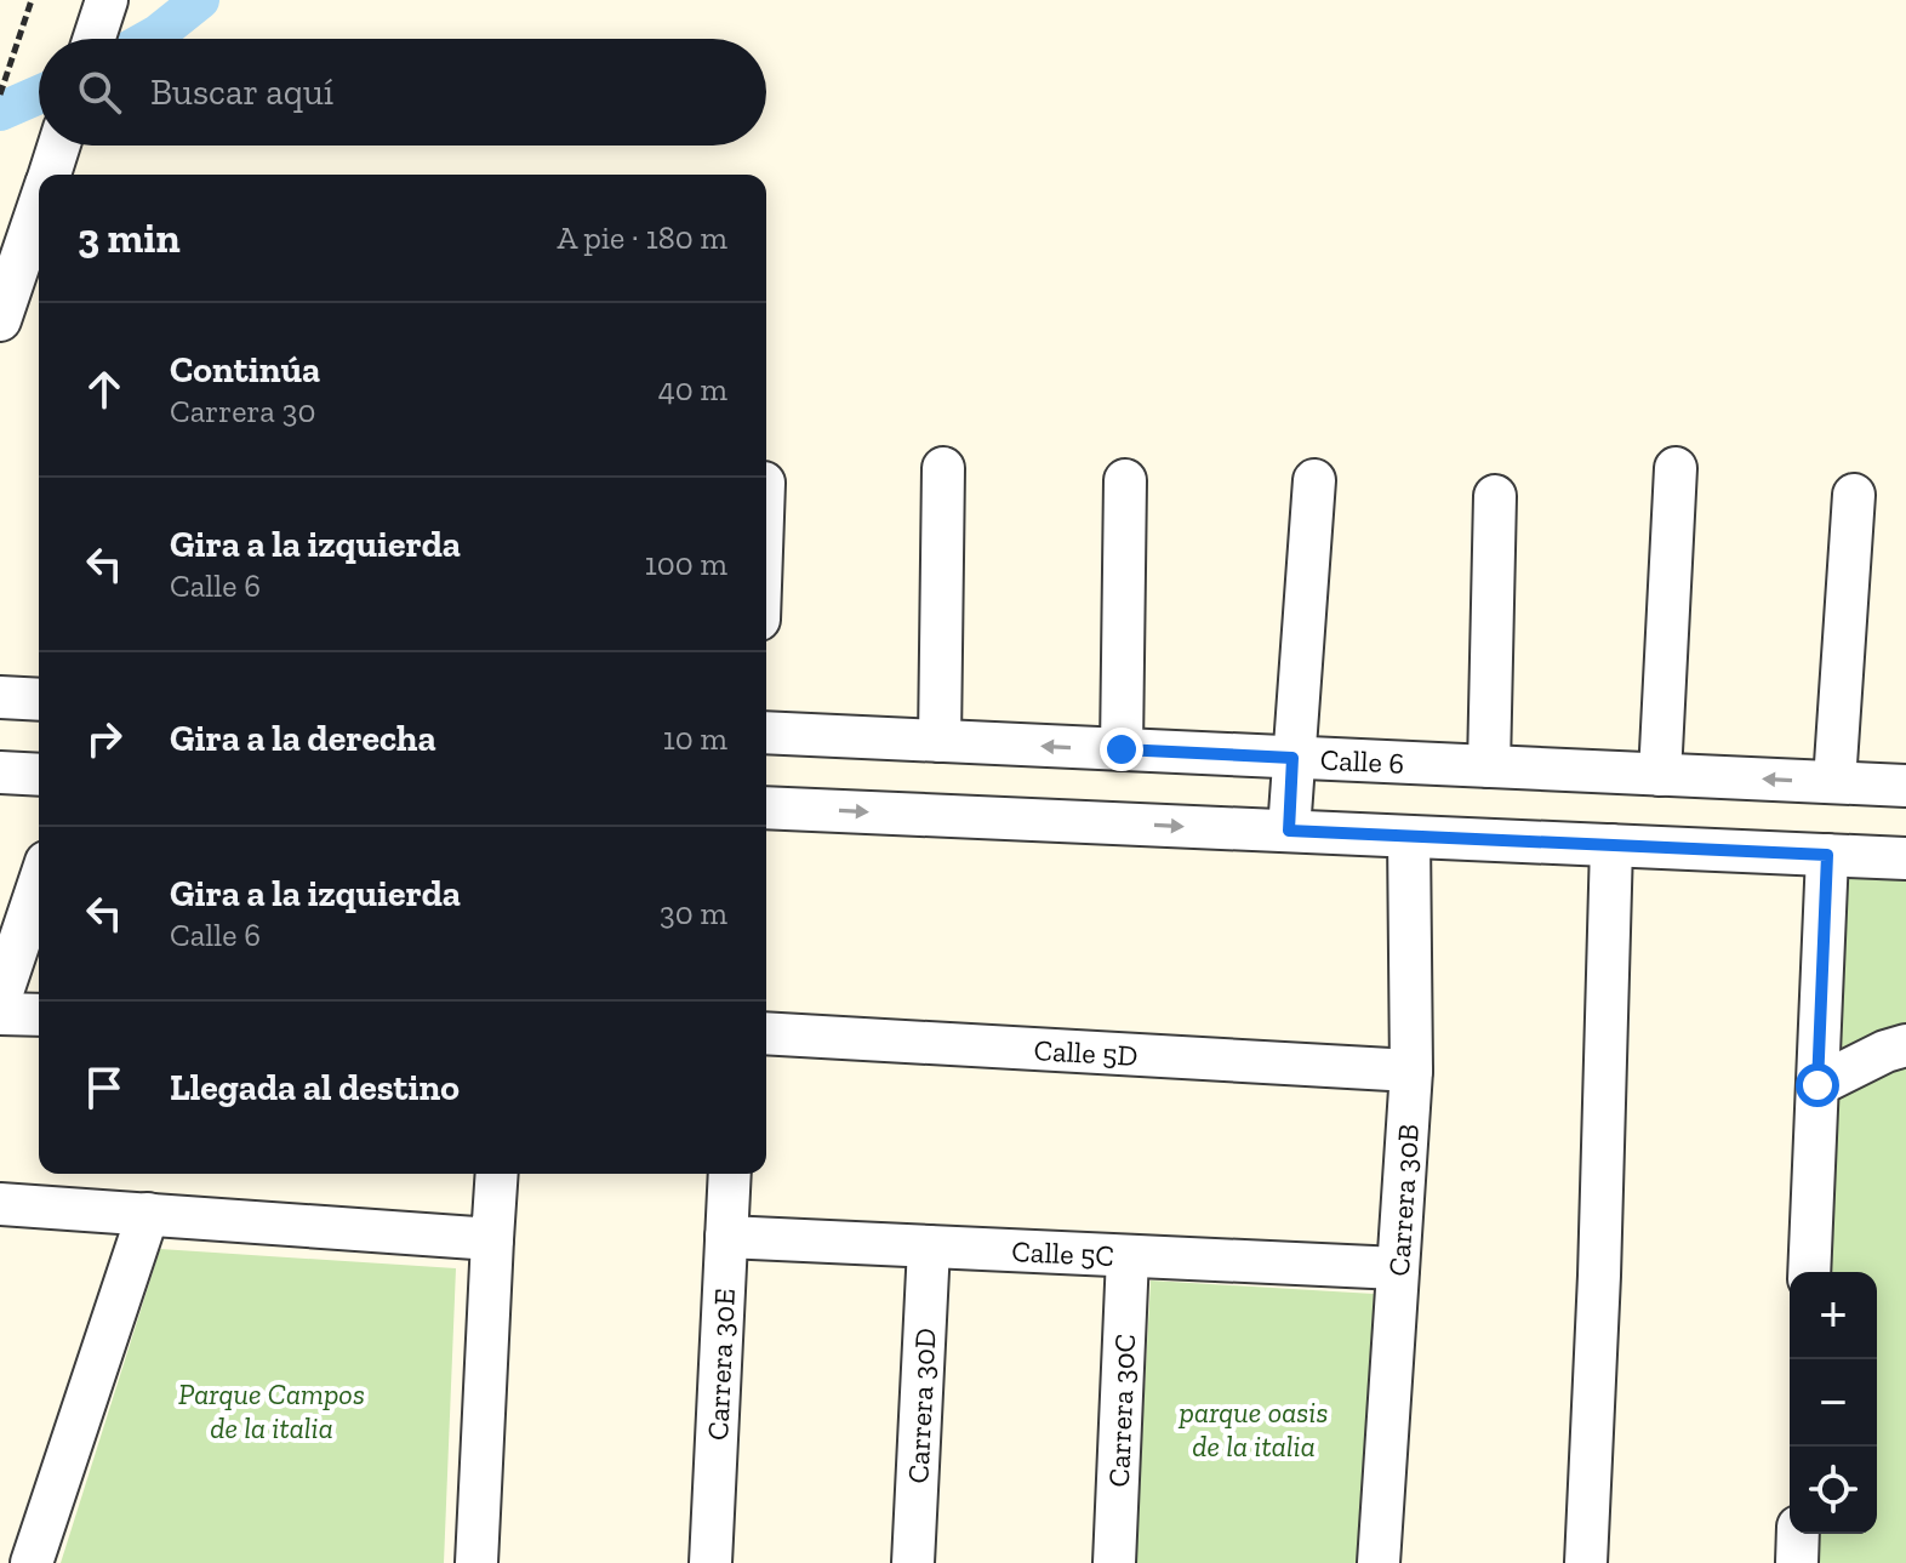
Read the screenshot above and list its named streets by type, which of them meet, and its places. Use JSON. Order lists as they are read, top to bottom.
{
  "streets": {
    "street": [
      "Calle 6",
      "Calle 5D",
      "Carrera 30B",
      "Calle 5C",
      "Carrera 30E",
      "Carrera 30D",
      "Carrera 30C"
    ]
  },
  "crossings": [
    ["Calle 5D", "Carrera 30B"],
    ["Carrera 30B", "Calle 5C"],
    ["Calle 5C", "Carrera 30E"],
    ["Calle 5C", "Carrera 30D"],
    ["Calle 5C", "Carrera 30C"]
  ],
  "parks": ["Parque Campos de la italia", "parque oasis de la italia"],
  "page": {
    "search": "Buscar aquí",
    "heading": ["3 min", "A pie · 180 m"],
    "list": [
      ["Continúa", "Carrera 30", "40 m"],
      ["Gira a la izquierda", "Calle 6", "100 m"],
      ["Gira a la derecha", "10 m"],
      ["Gira a la izquierda", "Calle 6", "30 m"],
      "Llegada al destino"
    ],
    "map_buttons": ["+", "−"]
  }
}
